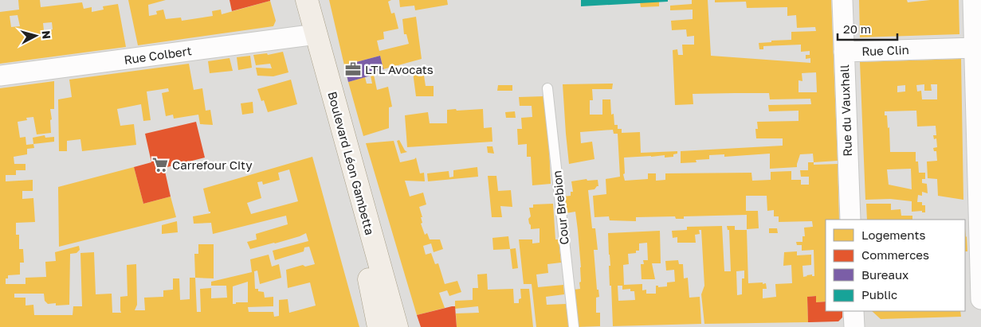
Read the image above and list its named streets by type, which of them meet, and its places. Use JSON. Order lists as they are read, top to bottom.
{
  "streets": {
    "main road": ["Boulevard Léon Gambetta"],
    "street": ["Rue Clin", "Rue Colbert", "Rue du Vauxhall"],
    "lane": ["Cour Brebion"]
  },
  "crossings": [
    ["Rue Clin", "Rue du Vauxhall"],
    ["Rue Colbert", "Boulevard Léon Gambetta"]
  ],
  "places": {
    "office": ["LTL Avocats"],
    "supermarket": ["Carrefour City"]
  },
  "legend": [
    "Logements",
    "Commerces",
    "Bureaux",
    "Public"
  ],
  "scale_bar": "20 m",
  "north": "right"
}
